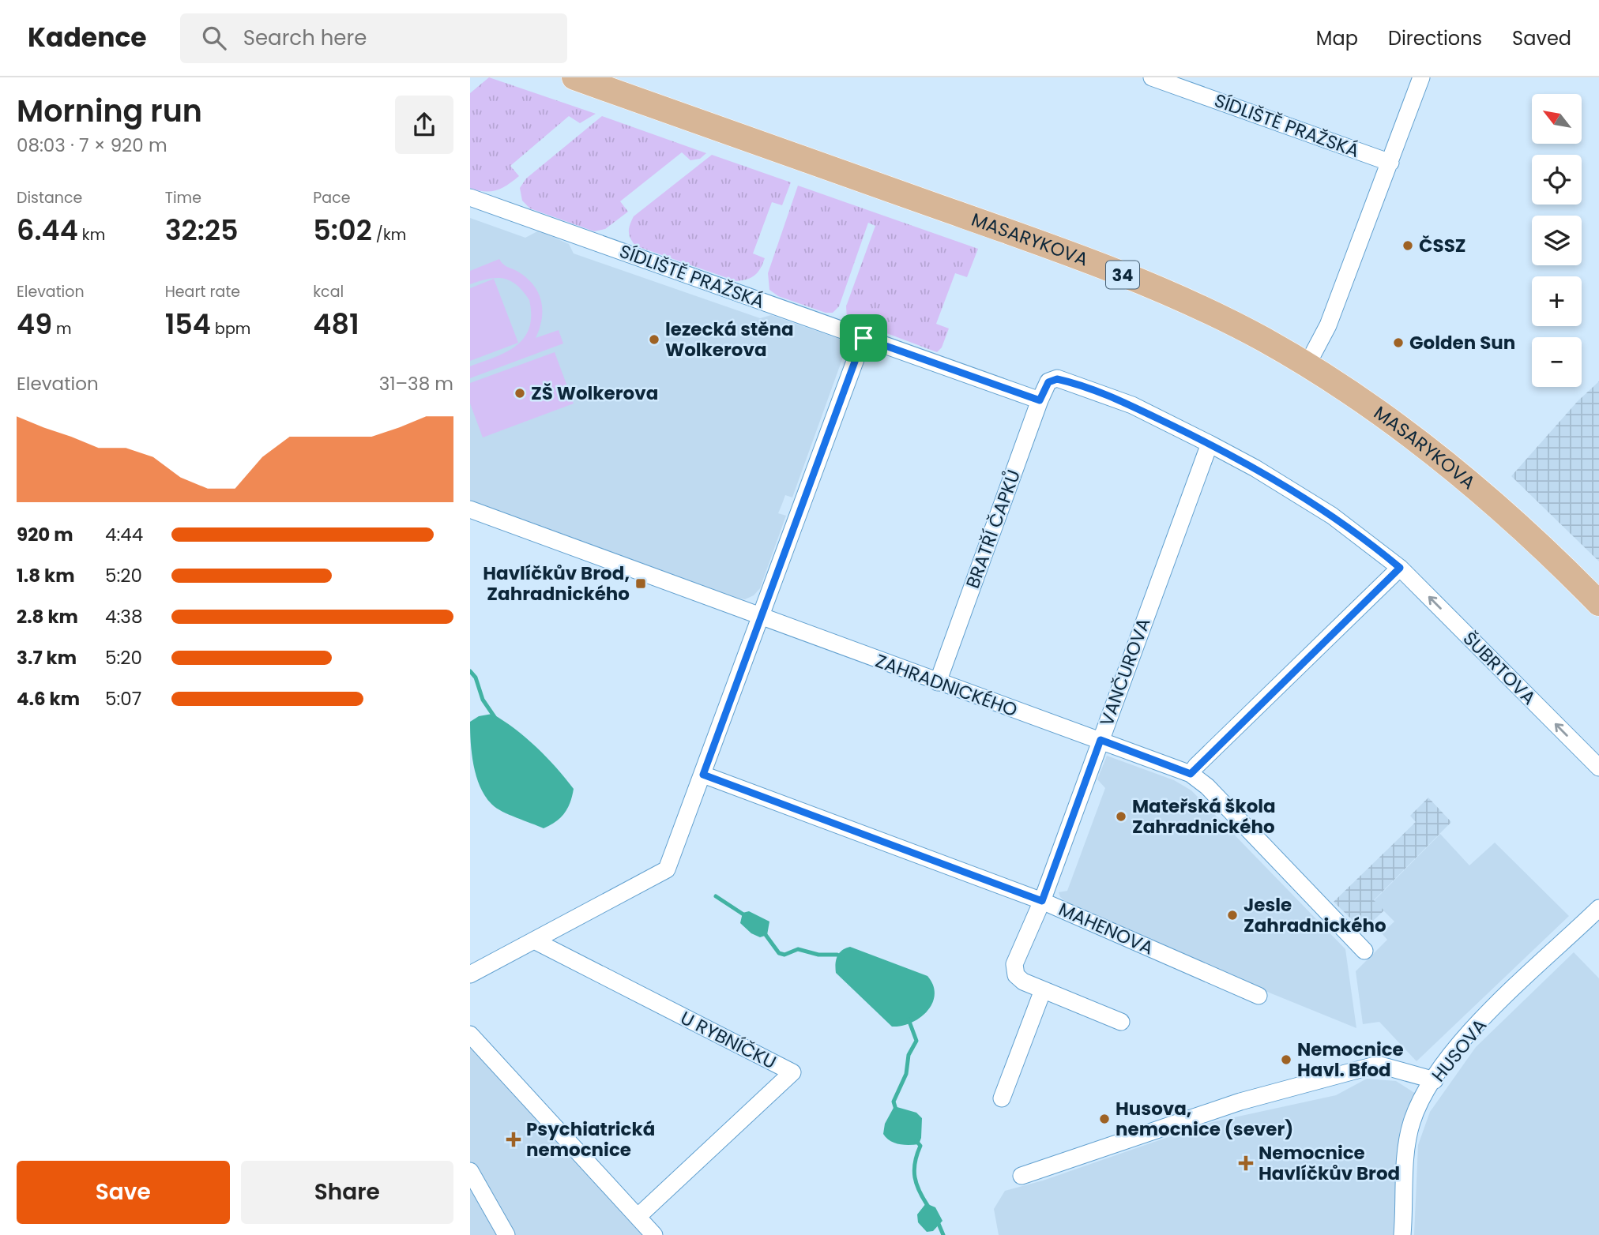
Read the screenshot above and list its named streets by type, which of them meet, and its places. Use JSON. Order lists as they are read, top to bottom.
{
  "streets": {
    "main road": ["MASARYKOVA", "34"],
    "street": [
      "SÍDLIŠTĚ PRAŽSKÁ",
      "BRATŘÍ ČAPKŮ",
      "ŠUBRTOVA",
      "VANČUROVA",
      "ZAHRADNICKÉHO",
      "MAHENOVA",
      "U RYBNÍČKU",
      "HUSOVA"
    ]
  },
  "crossings": [
    ["SÍDLIŠTĚ PRAŽSKÁ", "BRATŘÍ ČAPKŮ"],
    ["BRATŘÍ ČAPKŮ", "VANČUROVA"],
    ["BRATŘÍ ČAPKŮ", "ZAHRADNICKÉHO"],
    ["VANČUROVA", "ZAHRADNICKÉHO"],
    ["VANČUROVA", "MAHENOVA"]
  ],
  "one_way": ["ŠUBRTOVA"],
  "places": {
    "other": [
      "ČSSZ",
      "lezecká stěna Wolkerova",
      "Golden Sun",
      "ZŠ Wolkerova",
      "Mateřská škola Zahradnického",
      "Jesle Zahradnického",
      "Nemocnice Havl. Bfod",
      "Husova, nemocnice (sever)"
    ],
    "transit": ["Havlíčkův Brod, Zahradnického"],
    "health": ["Psychiatrická nemocnice", "Nemocnice Havlíčkův Brod"]
  },
  "north": "top left",
  "page": {
    "header": "Kadence",
    "search": "Search here",
    "nav": ["Map", "Directions", "Saved"],
    "heading": ["Morning run", "08:03 · 7 × 920 m"],
    "map_buttons": ["+", "−"],
    "stats": [
      ["Distance", "6.44 km"],
      ["Time", "32:25"],
      ["Pace", "5:02 /km"],
      ["Elevation", "49 m"],
      ["Heart rate", "154 bpm"],
      ["kcal", "481"]
    ],
    "chart": ["Elevation", "31–38 m"],
    "list": [
      {
        "name": "920 m",
        "note": "4:44"
      },
      {
        "name": "1.8 km",
        "note": "5:20"
      },
      {
        "name": "2.8 km",
        "note": "4:38"
      },
      {
        "name": "3.7 km",
        "note": "5:20"
      },
      {
        "name": "4.6 km",
        "note": "5:07"
      }
    ],
    "buttons": ["Save", "Share"]
  }
}
